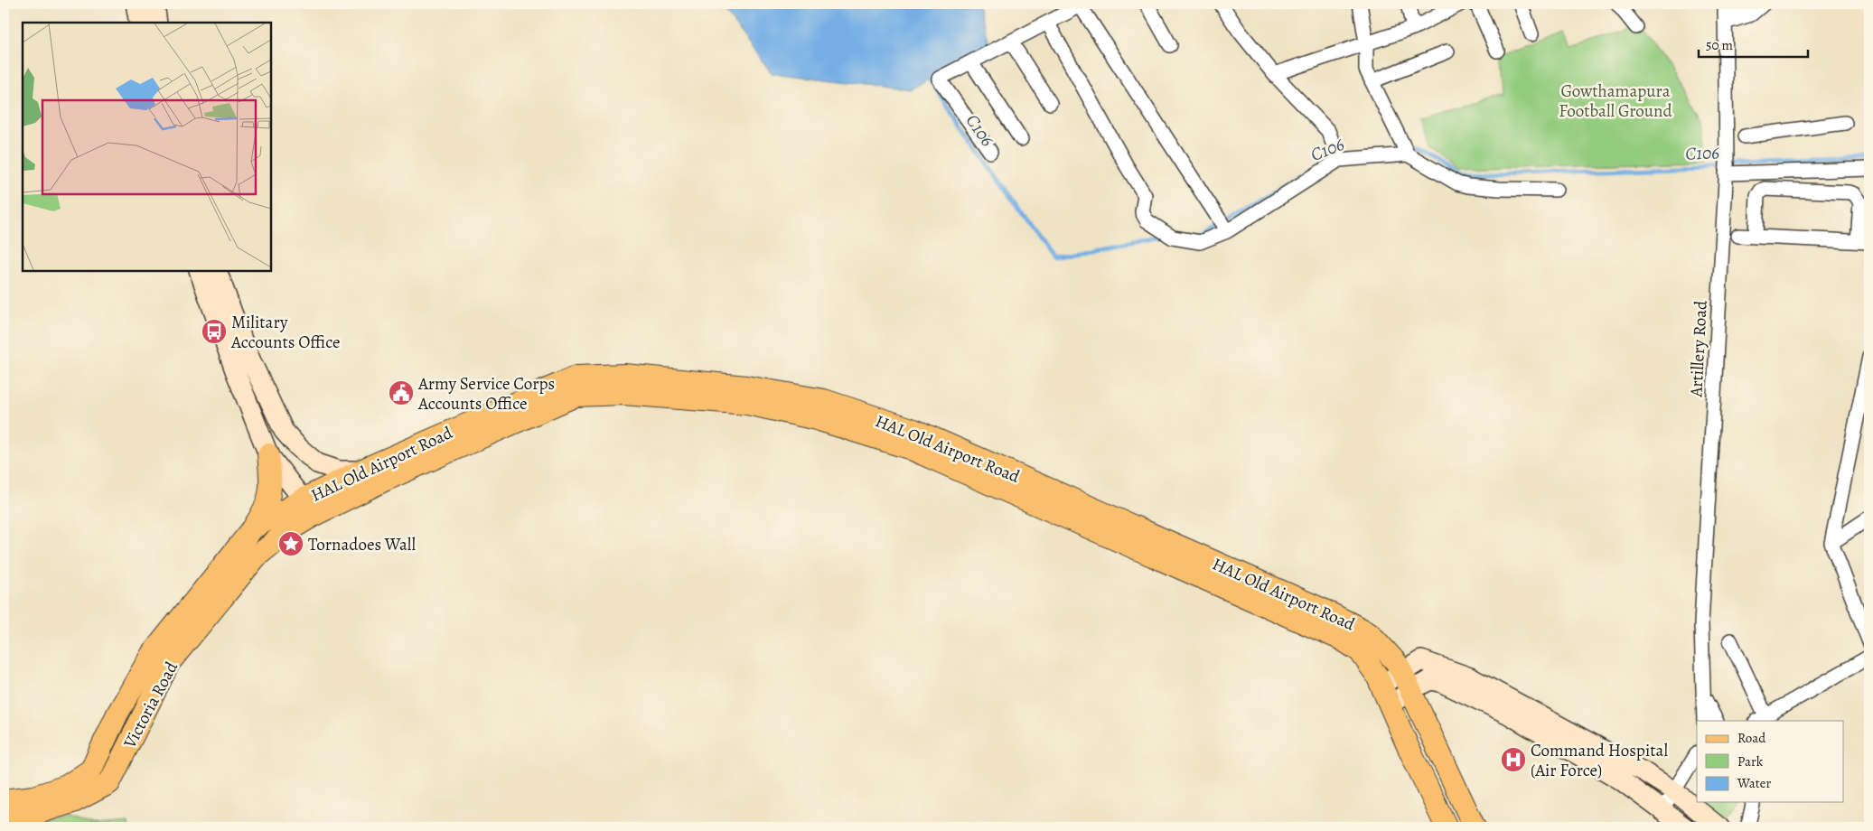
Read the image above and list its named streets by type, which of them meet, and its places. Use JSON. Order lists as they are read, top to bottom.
{
  "streets": {
    "main road": ["HAL Old Airport Road", "Victoria Road"],
    "street": ["Artillery Road"]
  },
  "crossings": [
    ["HAL Old Airport Road", "Victoria Road"]
  ],
  "water": ["C106"],
  "parks": ["Gowthamapura Football Ground"],
  "places": {
    "bus stop": ["Military Accounts Office"],
    "public building": ["Army Service Corps Accounts Office"],
    "place": ["Tornadoes Wall"],
    "hospital": ["Command Hospital (Air Force)"]
  },
  "legend": ["Road", "Park", "Water"],
  "scale_bar": "50 m"
}
